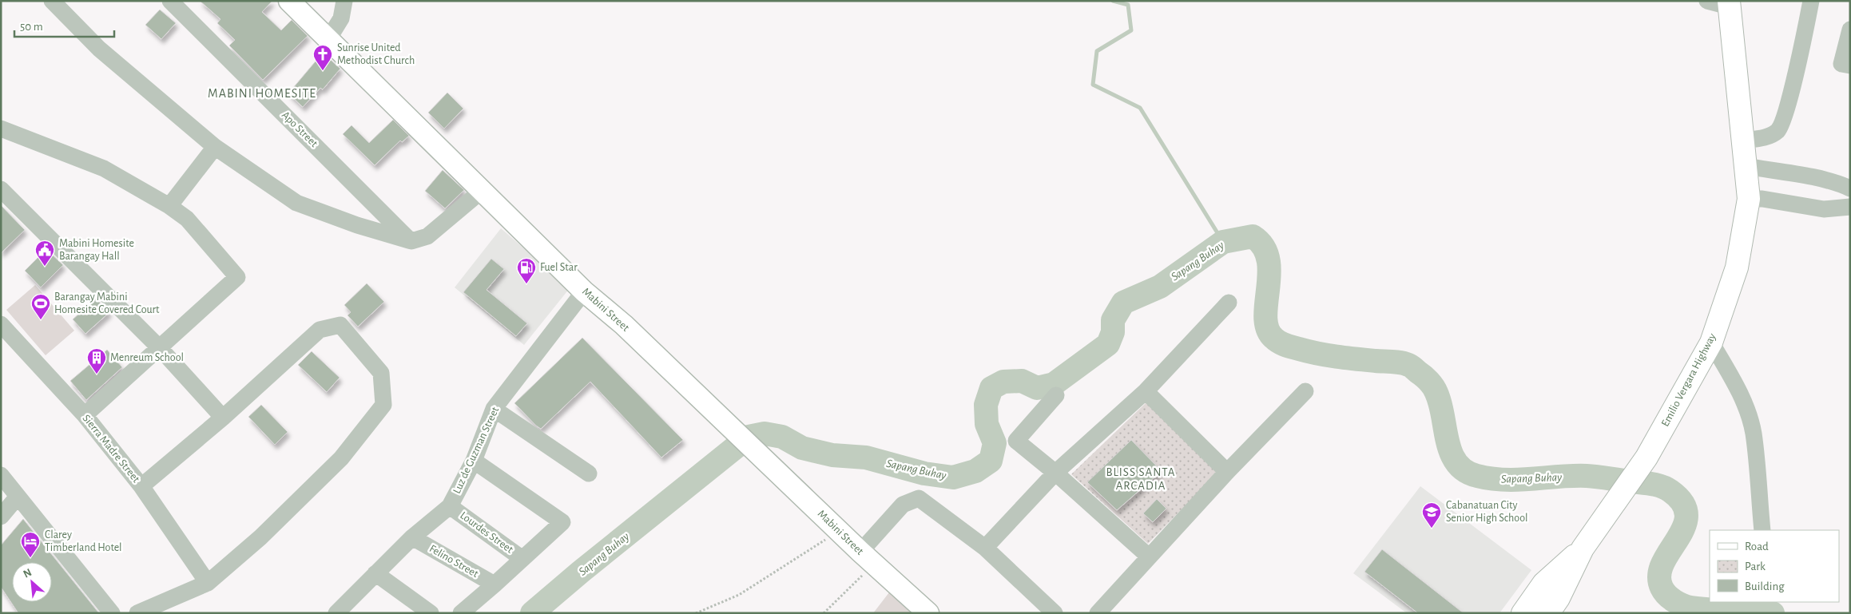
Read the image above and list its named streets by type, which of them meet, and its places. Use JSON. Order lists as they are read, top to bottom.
{
  "streets": {
    "highway": ["Emilio Vergara Highway"],
    "main road": ["Mabini Street"],
    "street": [
      "Apo Street",
      "Sierra Madre Street",
      "Luz de Guzman Street",
      "Lourdes Street",
      "Felino Street"
    ]
  },
  "crossings": [
    ["Mabini Street", "Luz de Guzman Street"],
    ["Luz de Guzman Street", "Lourdes Street"],
    ["Luz de Guzman Street", "Felino Street"]
  ],
  "districts": ["MABINI HOMESITE", "BLISS SANTA ARCADIA"],
  "water": ["Sapang Buhay"],
  "places": {
    "church": ["Sunrise United Methodist Church"],
    "public building": ["Mabini Homesite Barangay Hall"],
    "fuel station": ["Fuel Star"],
    "sports": ["Barangay Mabini Homesite Covered Court"],
    "building": ["Menreum School"],
    "school or university": ["Cabanatuan City Senior High School"],
    "hotel": ["Clarey Timberland Hotel"]
  },
  "legend": ["Road", "Park", "Building"],
  "scale_bar": "50 m",
  "north": "top left"
}
